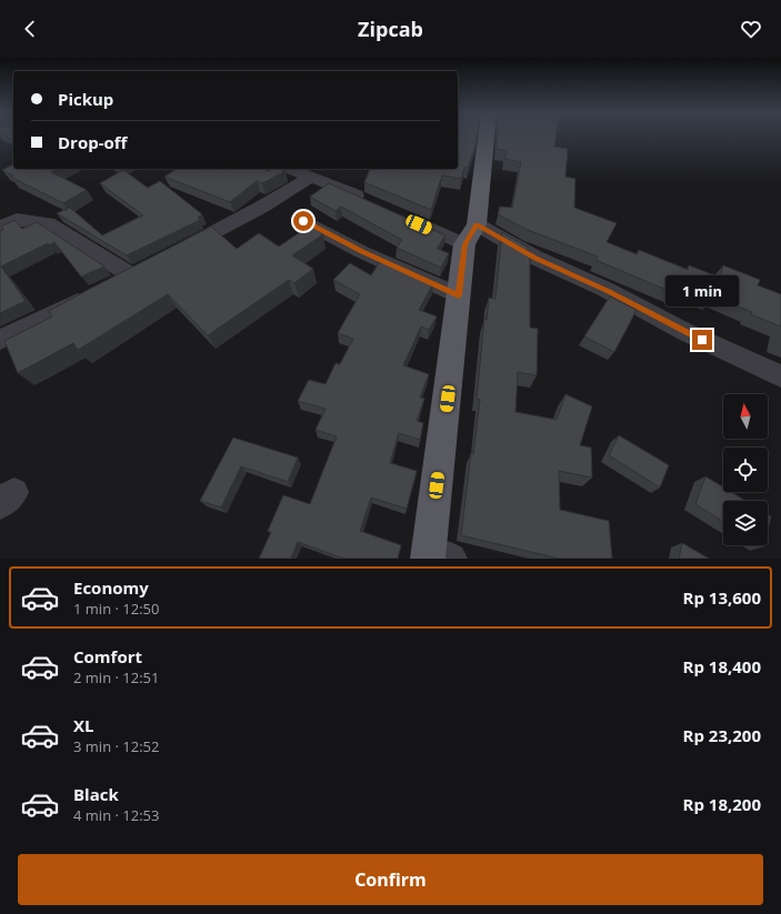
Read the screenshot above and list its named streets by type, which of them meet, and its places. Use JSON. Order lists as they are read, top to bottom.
{
  "north": "top",
  "page": {
    "header": "Zipcab",
    "banner": ["Pickup", "Drop-off"],
    "bubble": "1 min",
    "list": [
      {
        "name": "Economy",
        "note": "1 min · 12:50",
        "value": "Rp 13,600"
      },
      {
        "name": "Comfort",
        "note": "2 min · 12:51",
        "value": "Rp 18,400"
      },
      {
        "name": "XL",
        "note": "3 min · 12:52",
        "value": "Rp 23,200"
      },
      {
        "name": "Black",
        "note": "4 min · 12:53",
        "value": "Rp 18,200"
      }
    ],
    "buttons": "Confirm"
  }
}
